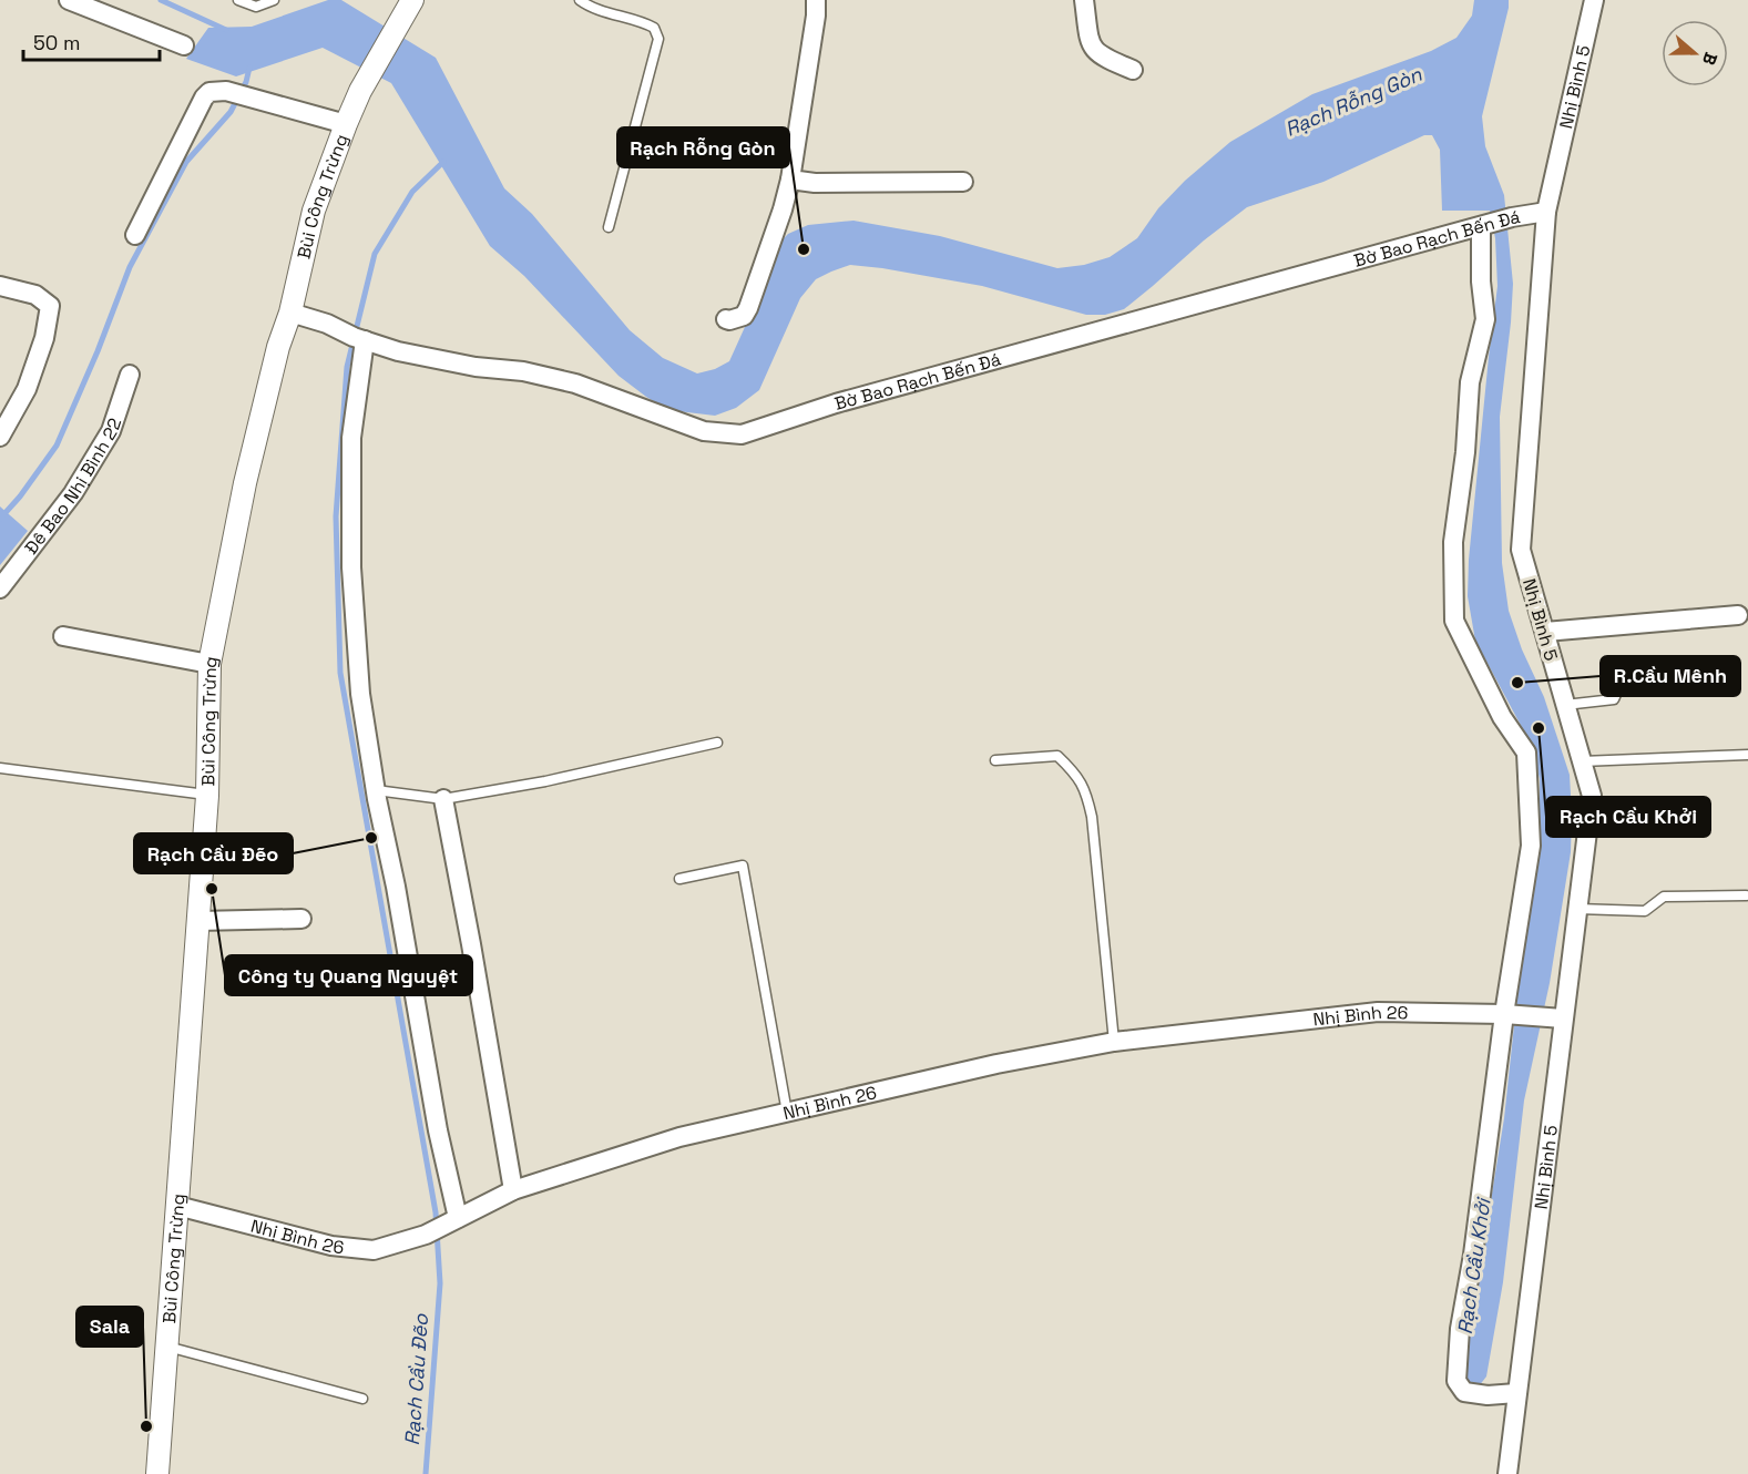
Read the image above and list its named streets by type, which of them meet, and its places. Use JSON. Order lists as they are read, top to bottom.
{
  "streets": {
    "street": [
      "Nhị Bình 5",
      "Bùi Công Trừng",
      "Bờ Bao Rạch Bến Đá",
      "Đê Bao Nhị Bình 22",
      "Nhị Bình 26"
    ]
  },
  "crossings": [
    ["Nhị Bình 5", "Bờ Bao Rạch Bến Đá"],
    ["Nhị Bình 5", "Nhị Bình 26"],
    ["Bùi Công Trừng", "Bờ Bao Rạch Bến Đá"],
    ["Bùi Công Trừng", "Nhị Bình 26"]
  ],
  "water": ["Rạch Rỗng Gòn", "Rạch Cầu Khởi", "Rạch Cầu Đẽo"],
  "places": [
    "Rạch Rỗng Gòn",
    "R.Cầu Mênh",
    "Rạch Cầu Khởi",
    "Rạch Cầu Đẽo",
    "Công ty Quang Nguyệt",
    "Sala"
  ],
  "scale_bar": "50 m",
  "north": "right"
}
